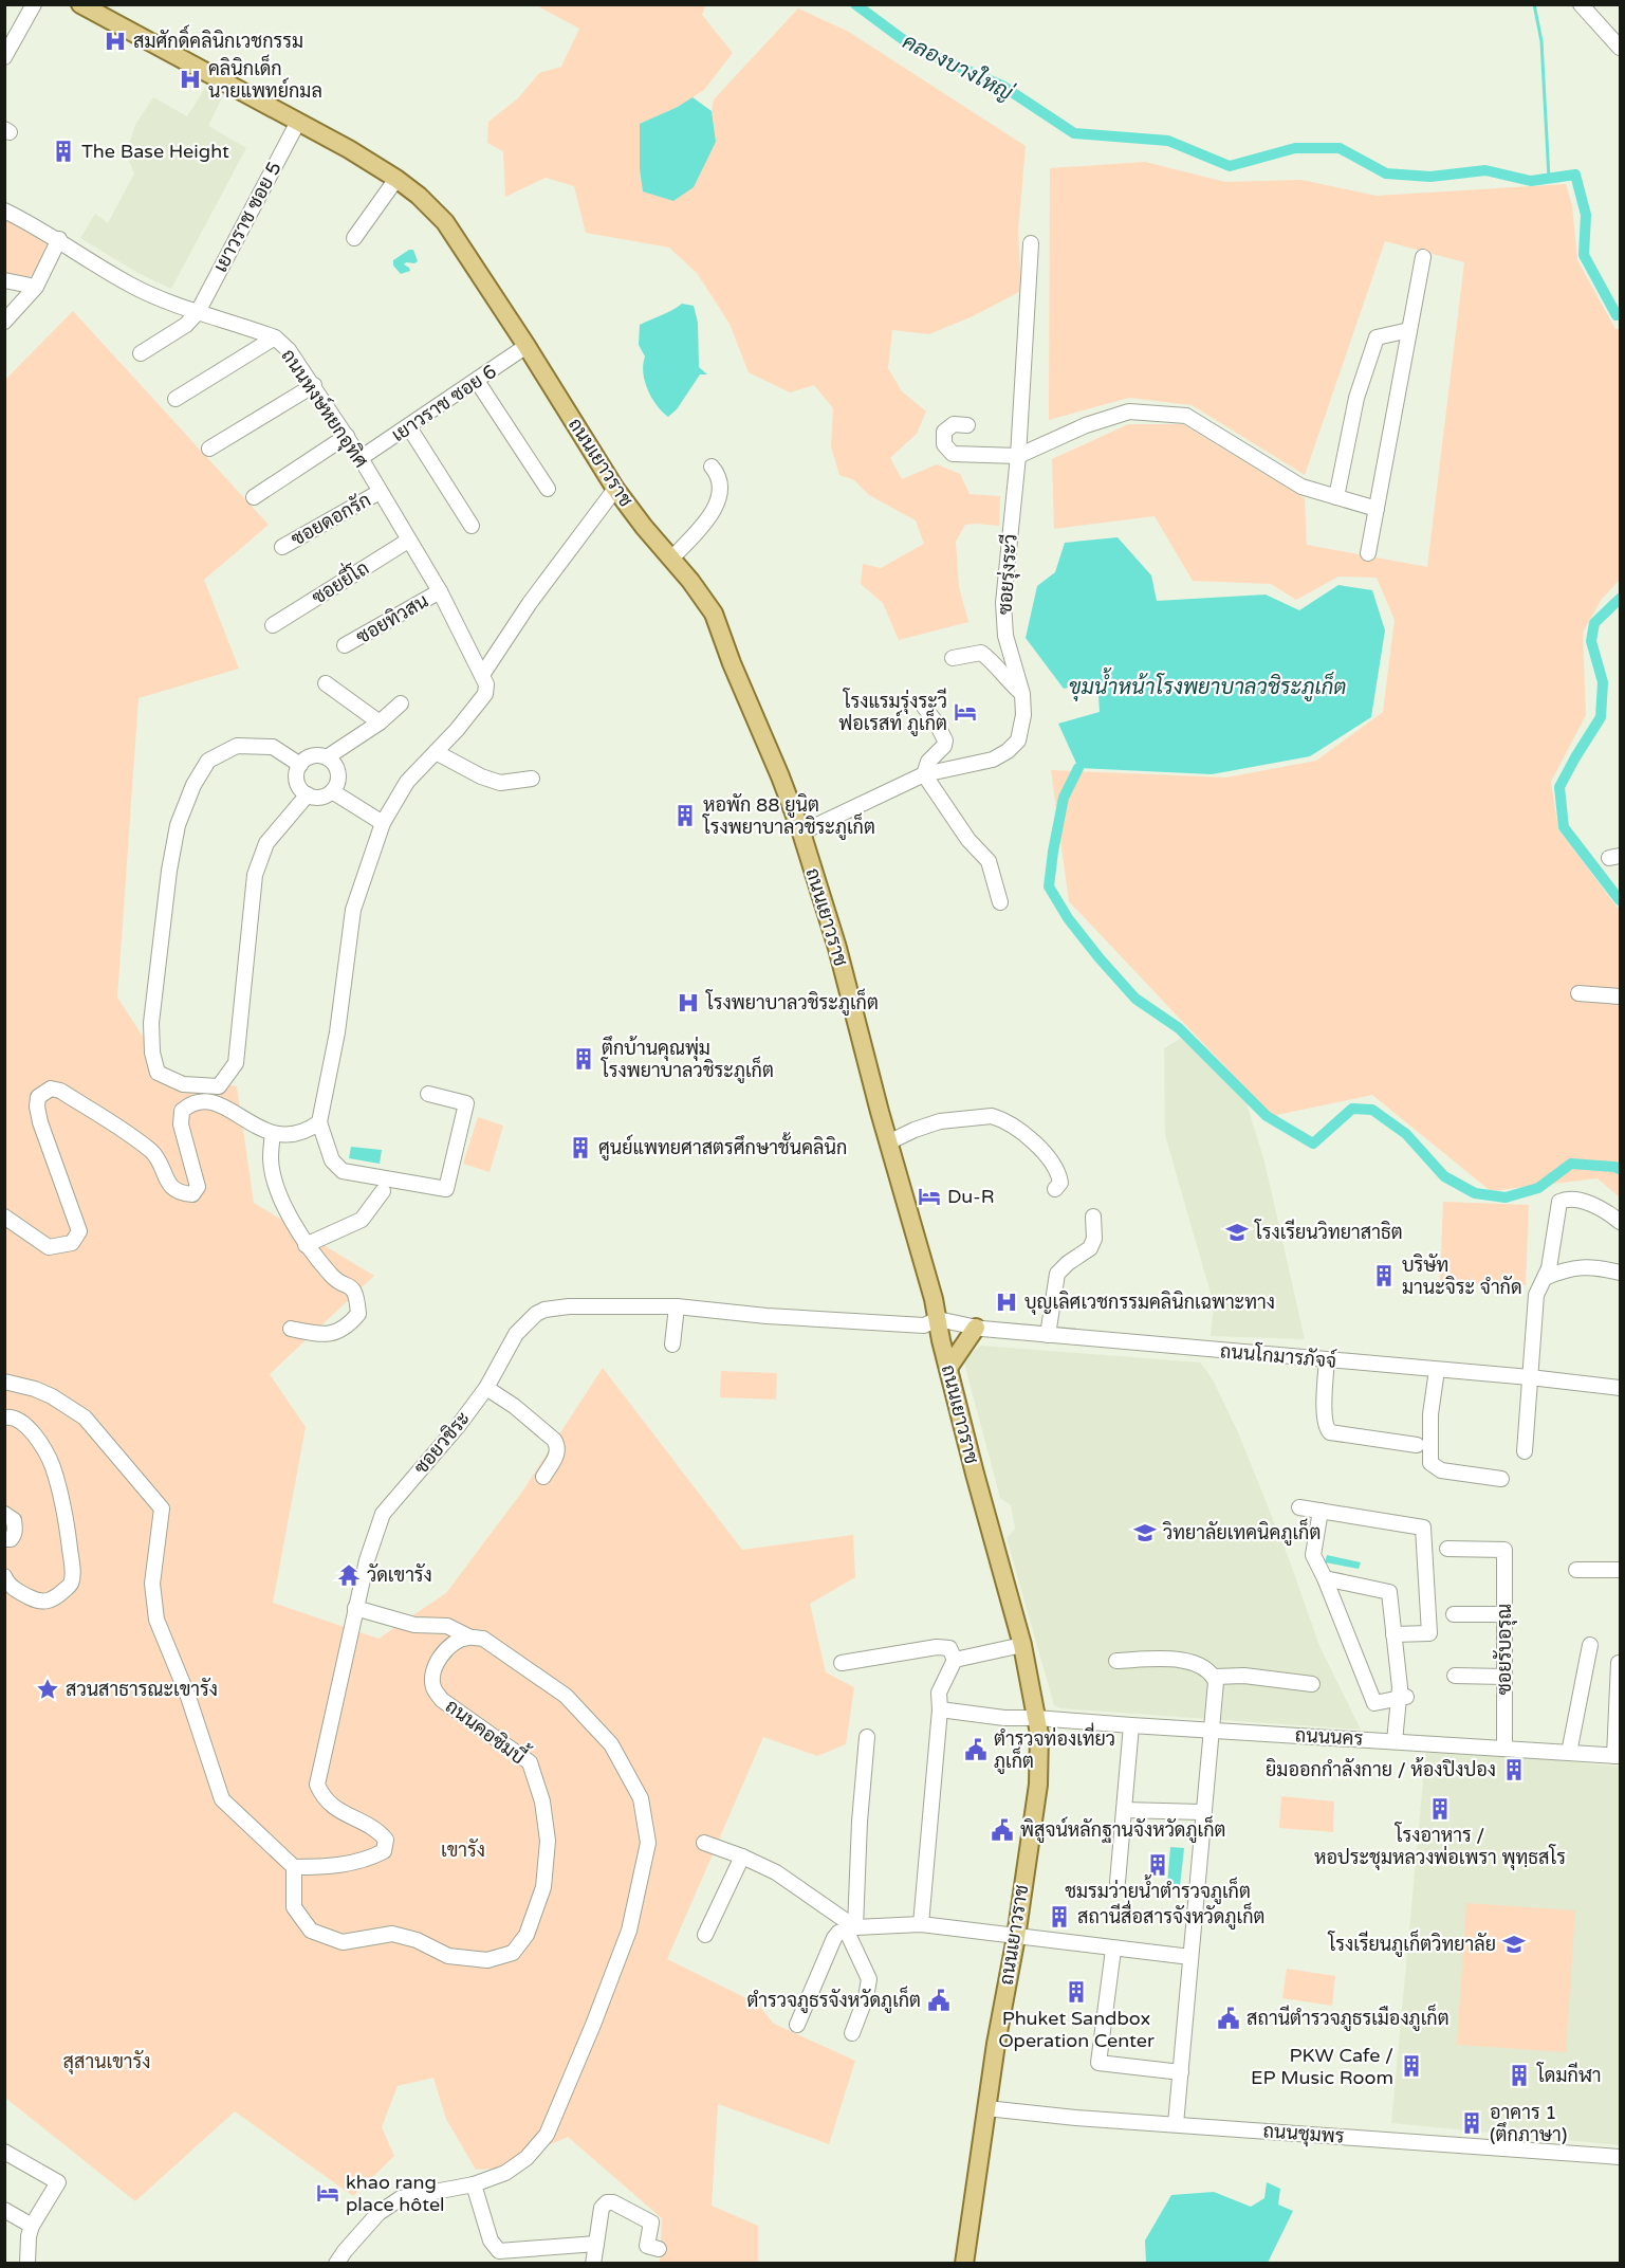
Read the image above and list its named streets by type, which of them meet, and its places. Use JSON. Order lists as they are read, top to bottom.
{
  "streets": {
    "main road": ["ถนนเยาวราช"],
    "street": [
      "เยาวราช ซอย 5",
      "เยาวราช ซอย 6",
      "ถนนหงษ์หยกอุทิศ",
      "ซอยดอกรัก",
      "ซอยรุ่งระวี",
      "ซอยยี่โถ",
      "ซอยทิวสน",
      "ถนนโกมารภัจจ์",
      "ซอยวชิระ",
      "ซอยรับอรุณ",
      "ถนนคอซิมบี้",
      "ถนนนคร",
      "ถนนชุมพร"
    ]
  },
  "crossings": [
    ["เยาวราช ซอย 5", "ถนนหงษ์หยกอุทิศ"],
    ["เยาวราช ซอย 5", "ถนนเยาวราช"],
    ["เยาวราช ซอย 6", "ถนนหงษ์หยกอุทิศ"],
    ["เยาวราช ซอย 6", "ถนนเยาวราช"],
    ["ถนนหงษ์หยกอุทิศ", "ซอยดอกรัก"],
    ["ถนนหงษ์หยกอุทิศ", "ซอยยี่โถ"],
    ["ถนนหงษ์หยกอุทิศ", "ซอยทิวสน"],
    ["ถนนเยาวราช", "ซอยรุ่งระวี"],
    ["ถนนเยาวราช", "ถนนโกมารภัจจ์"],
    ["ถนนเยาวราช", "ซอยวชิระ"],
    ["ถนนเยาวราช", "ถนนนคร"],
    ["ถนนเยาวราช", "ถนนชุมพร"],
    ["ถนนโกมารภัจจ์", "ซอยวชิระ"],
    ["ซอยวชิระ", "ถนนคอซิมบี้"],
    ["ซอยรับอรุณ", "ถนนนคร"]
  ],
  "water": ["คลองบางใหญ่", "ขุมน้ำหน้าโรงพยาบาลวชิระภูเก็ต"],
  "parks": ["เขารัง", "สุสานเขารัง"],
  "places": {
    "hospital": [
      "สมศักดิ์คลินิกเวชกรรม",
      "คลินิกเด็ก นายแพทย์กมล",
      "โรงพยาบาลวชิระภูเก็ต",
      "บุญเลิศเวชกรรมคลินิกเฉพาะทาง"
    ],
    "building": [
      "The Base Height",
      "หอพัก 88 ยูนิต โรงพยาบาลวชิระภูเก็ต",
      "ตึกบ้านคุณพุ่ม โรงพยาบาลวชิระภูเก็ต",
      "ศูนย์แพทยศาสตรศึกษาชั้นคลินิก",
      "บริษัท มานะจิระ จำกัด",
      "ยิมออกกำลังกาย / ห้องปิงปอง",
      "โรงอาหาร / หอประชุมหลวงพ่อเพรา พุทฺธสโร",
      "ชมรมว่ายน้ำตำรวจภูเก็ต",
      "สถานีสื่อสารจังหวัดภูเก็ต",
      "Phuket Sandbox Operation Center",
      "PKW Cafe / EP Music Room",
      "โดมกีฬา",
      "อาคาร 1 (ตึกภาษา)"
    ],
    "hotel": ["โรงแรมรุ่งระวี ฟอเรสท์ ภูเก็ต", "Du-R", "khao rang place hôtel"],
    "school or university": ["โรงเรียนวิทยาสาธิต", "วิทยาลัยเทคนิคภูเก็ต", "โรงเรียนภูเก็ตวิทยาลัย"],
    "temple": ["วัดเขารัง"],
    "place": ["สวนสาธารณะเขารัง"],
    "public building": [
      "ตำรวจท่องเที่ยว ภูเก็ต",
      "พิสูจน์หลักฐานจังหวัดภูเก็ต",
      "ตำรวจภูธรจังหวัดภูเก็ต",
      "สถานีตำรวจภูธรเมืองภูเก็ต"
    ]
  }
}
